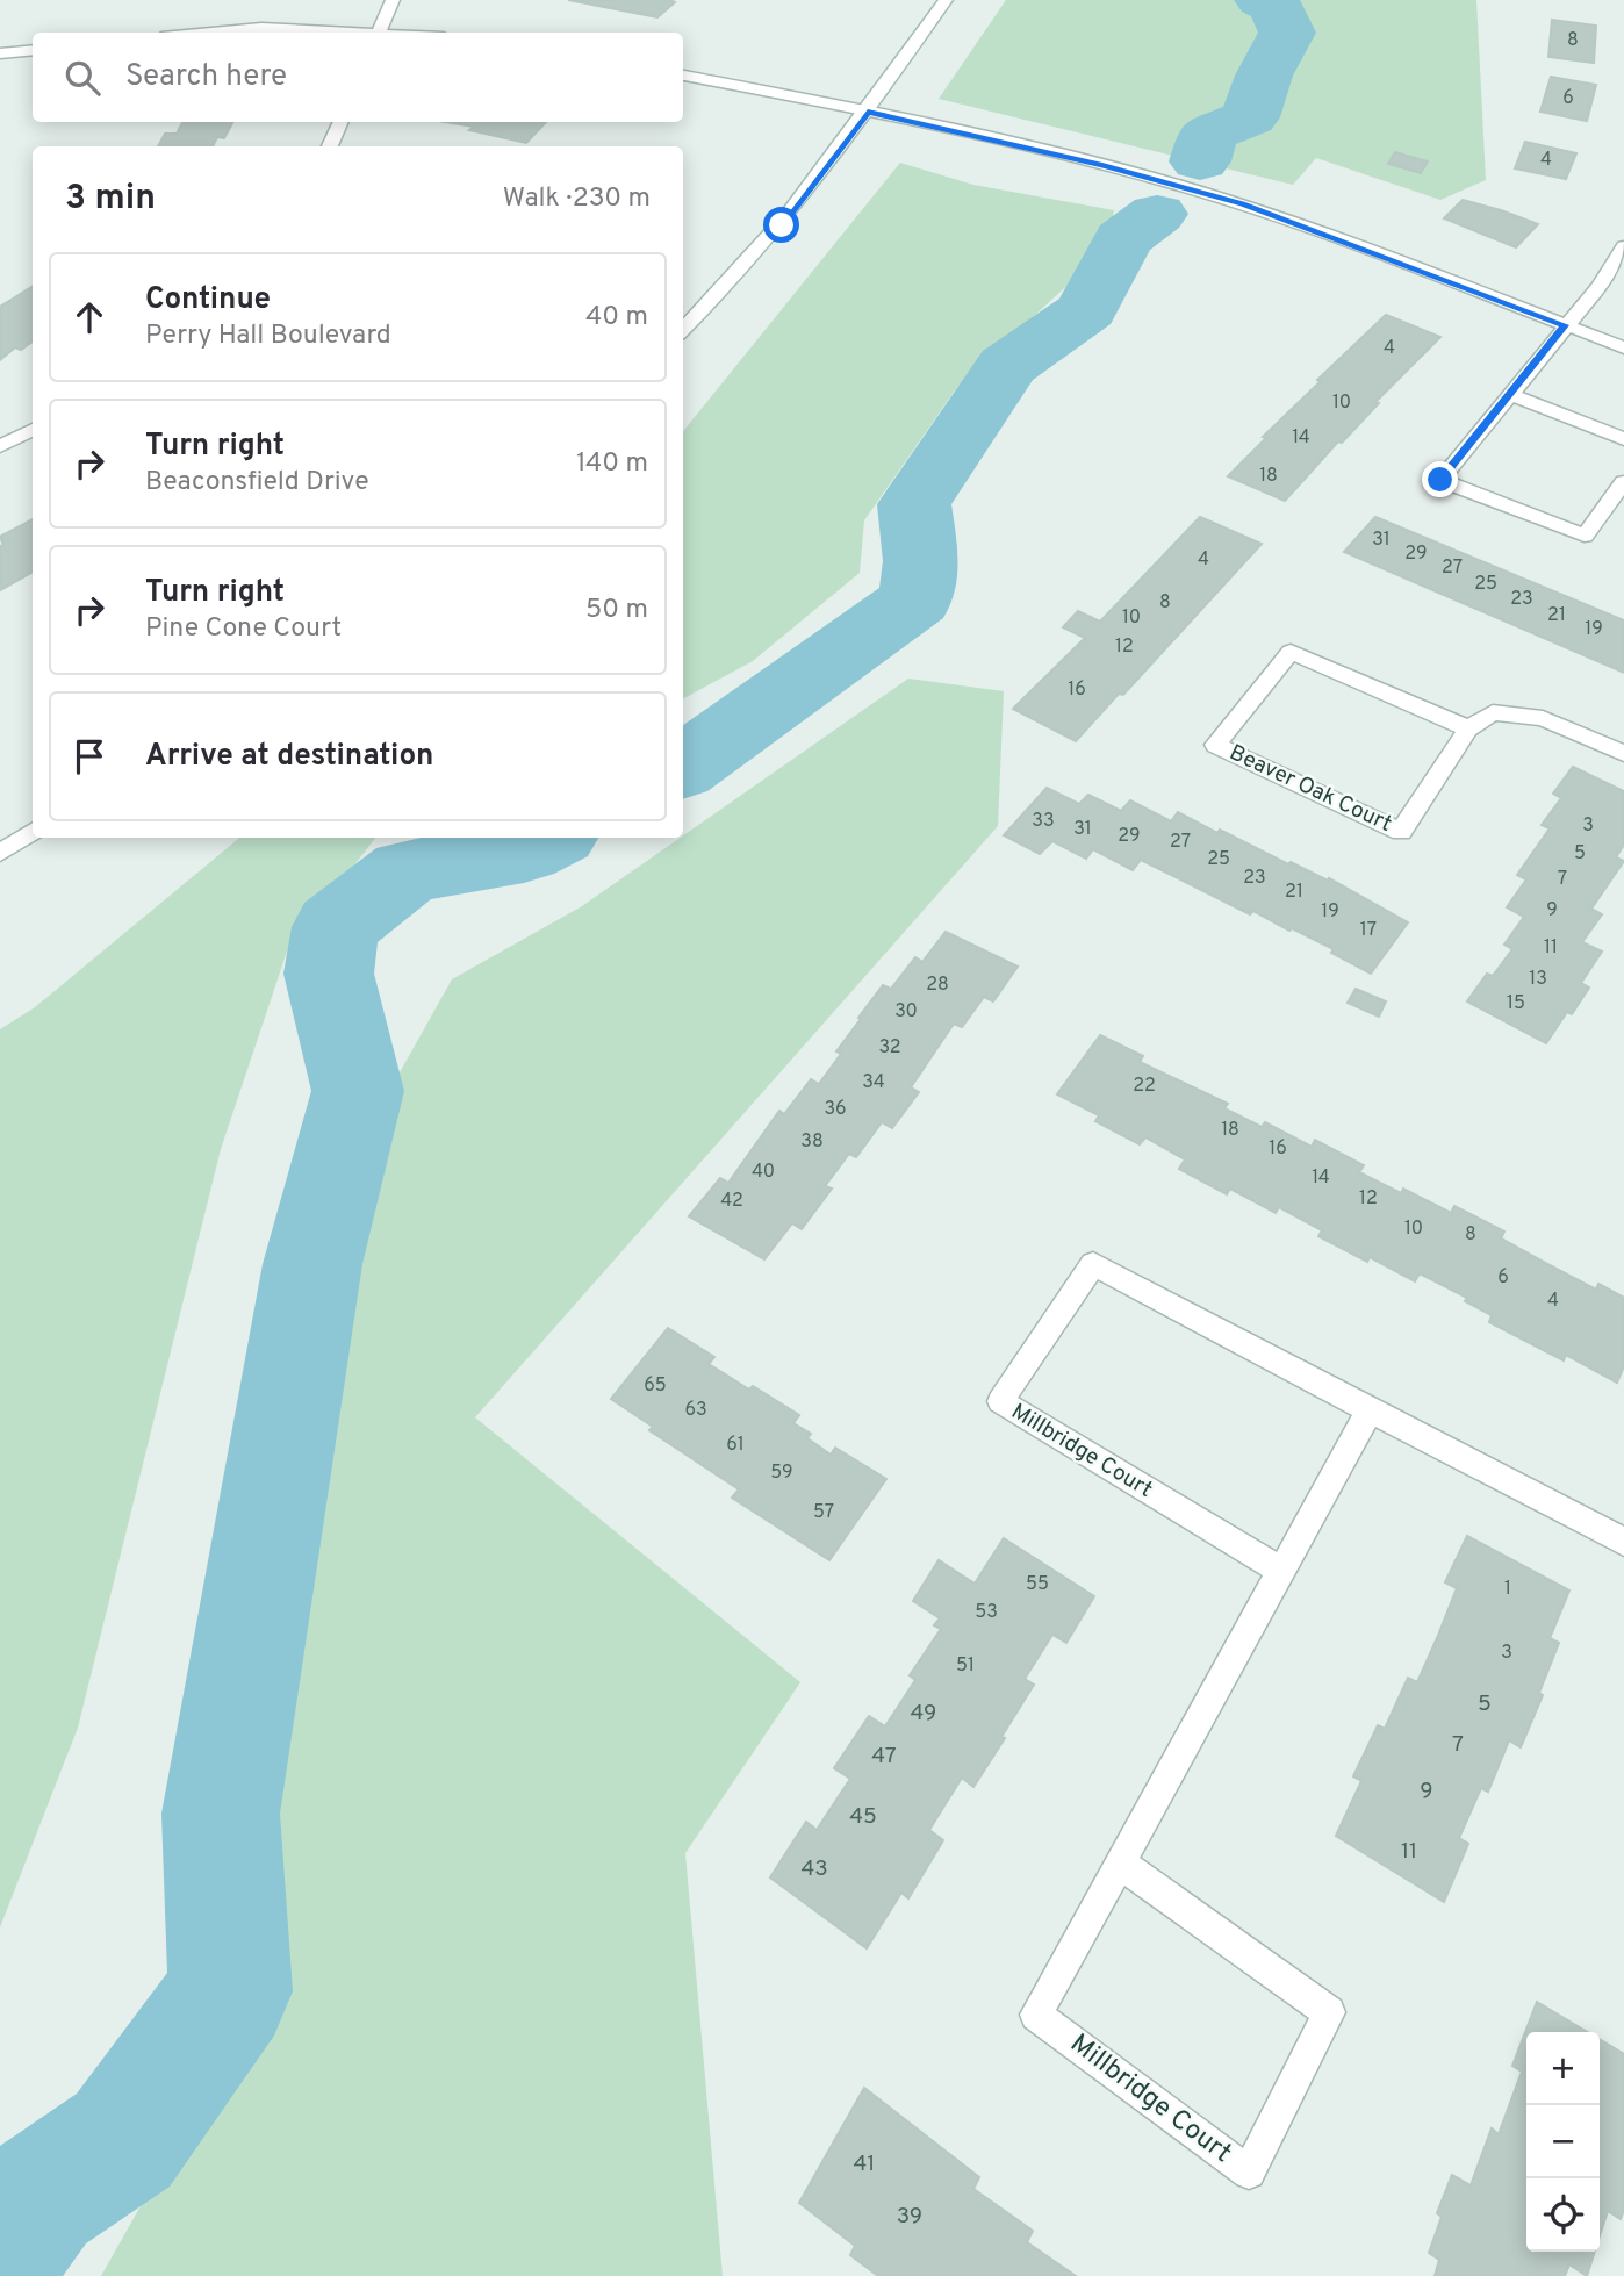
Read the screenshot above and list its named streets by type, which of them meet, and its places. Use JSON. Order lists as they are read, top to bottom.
{
  "streets": {
    "street": ["Beaver Oak Court", "Millbridge Court"]
  },
  "house_numbers": [
    "8",
    "6",
    "4",
    "4",
    "10",
    "14",
    "18",
    "31",
    "29",
    "4",
    "27",
    "25",
    "23",
    "8",
    "21",
    "10",
    "19",
    "12",
    "16",
    "33",
    "3",
    "31",
    "29",
    "27",
    "5",
    "25",
    "23",
    "7",
    "21",
    "9",
    "19",
    "17",
    "11",
    "13",
    "28",
    "15",
    "30",
    "32",
    "34",
    "22",
    "36",
    "18",
    "38",
    "16",
    "40",
    "14",
    "12",
    "42",
    "10",
    "8",
    "6",
    "4",
    "65",
    "63",
    "61",
    "59",
    "57",
    "55",
    "1",
    "53",
    "3",
    "51",
    "5",
    "49",
    "7",
    "47",
    "9",
    "45",
    "11",
    "43",
    "41",
    "39"
  ],
  "page": {
    "search": "Search here",
    "heading": ["3 min", "Walk · 230 m"],
    "list": [
      ["Continue", "Perry Hall Boulevard", "40 m"],
      ["Turn right", "Beaconsfield Drive", "140 m"],
      ["Turn right", "Pine Cone Court", "50 m"],
      "Arrive at destination"
    ],
    "map_buttons": ["+", "−"]
  }
}
